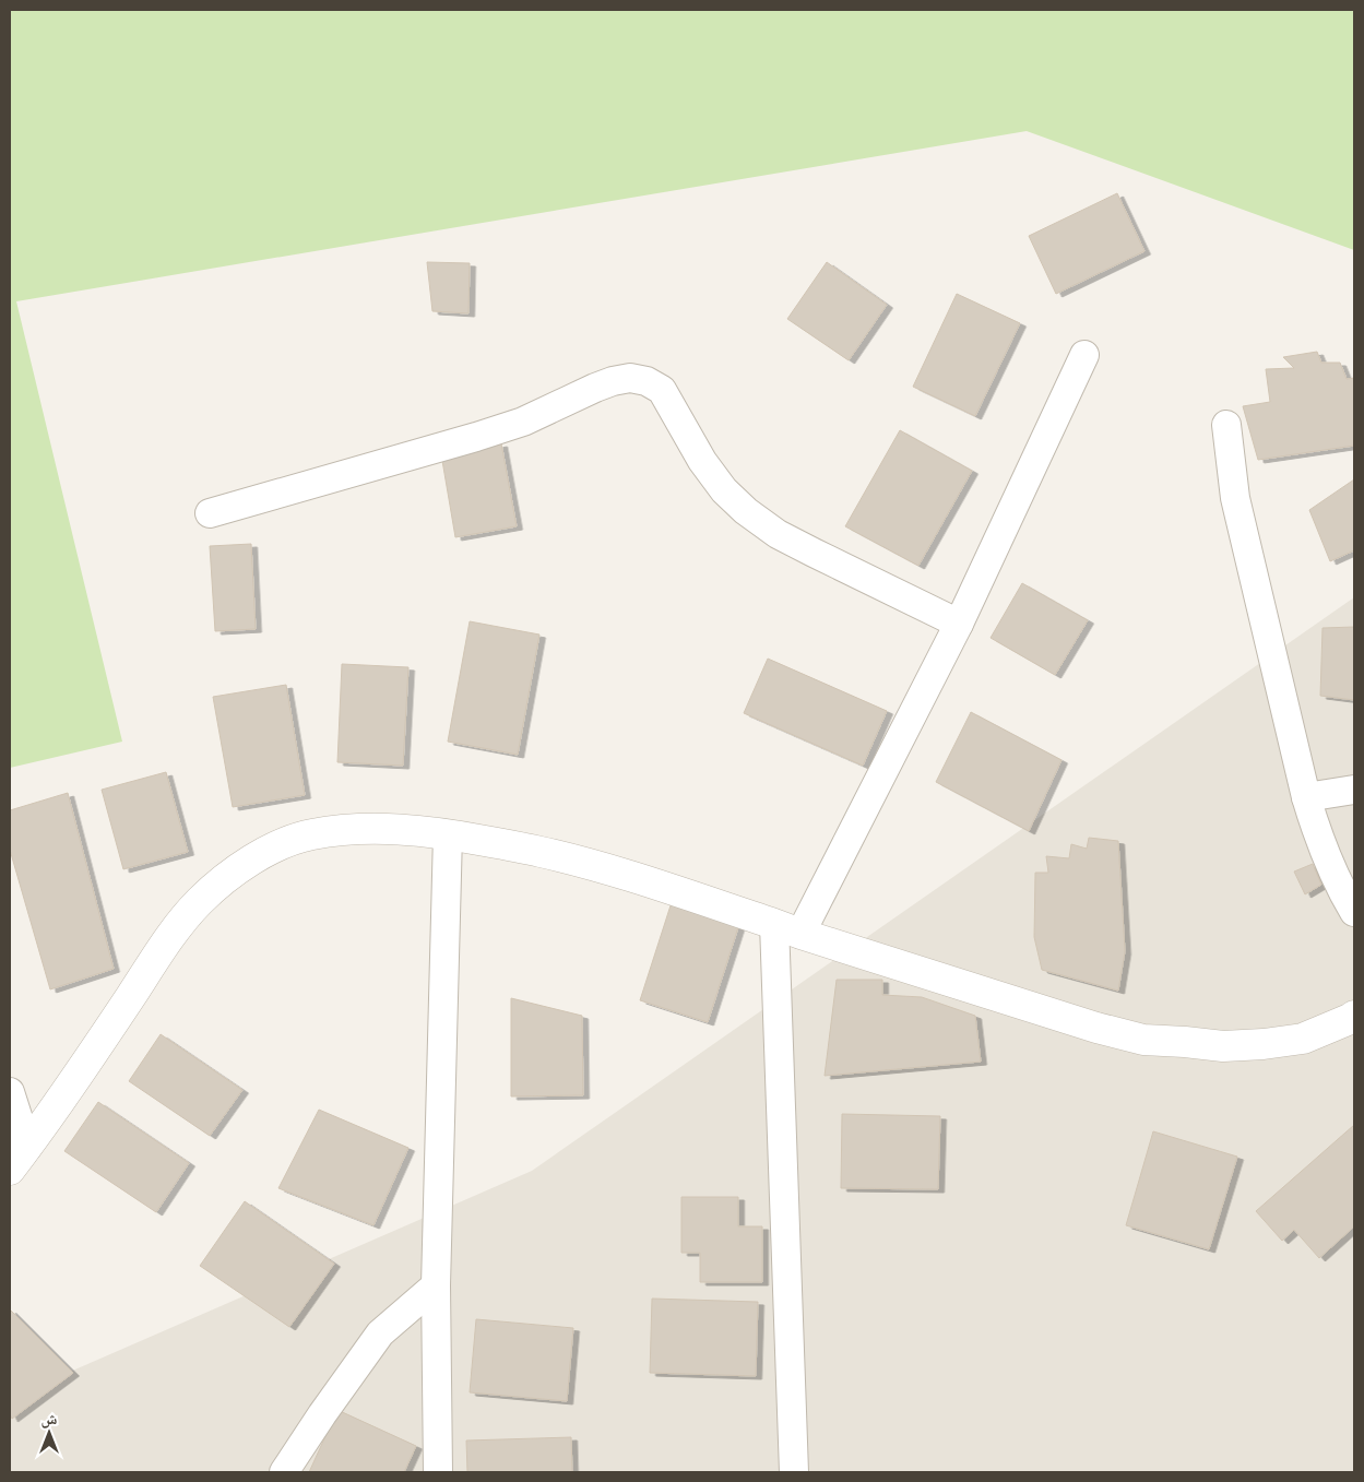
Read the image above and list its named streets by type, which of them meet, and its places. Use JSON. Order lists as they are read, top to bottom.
{
  "north": "top"
}
